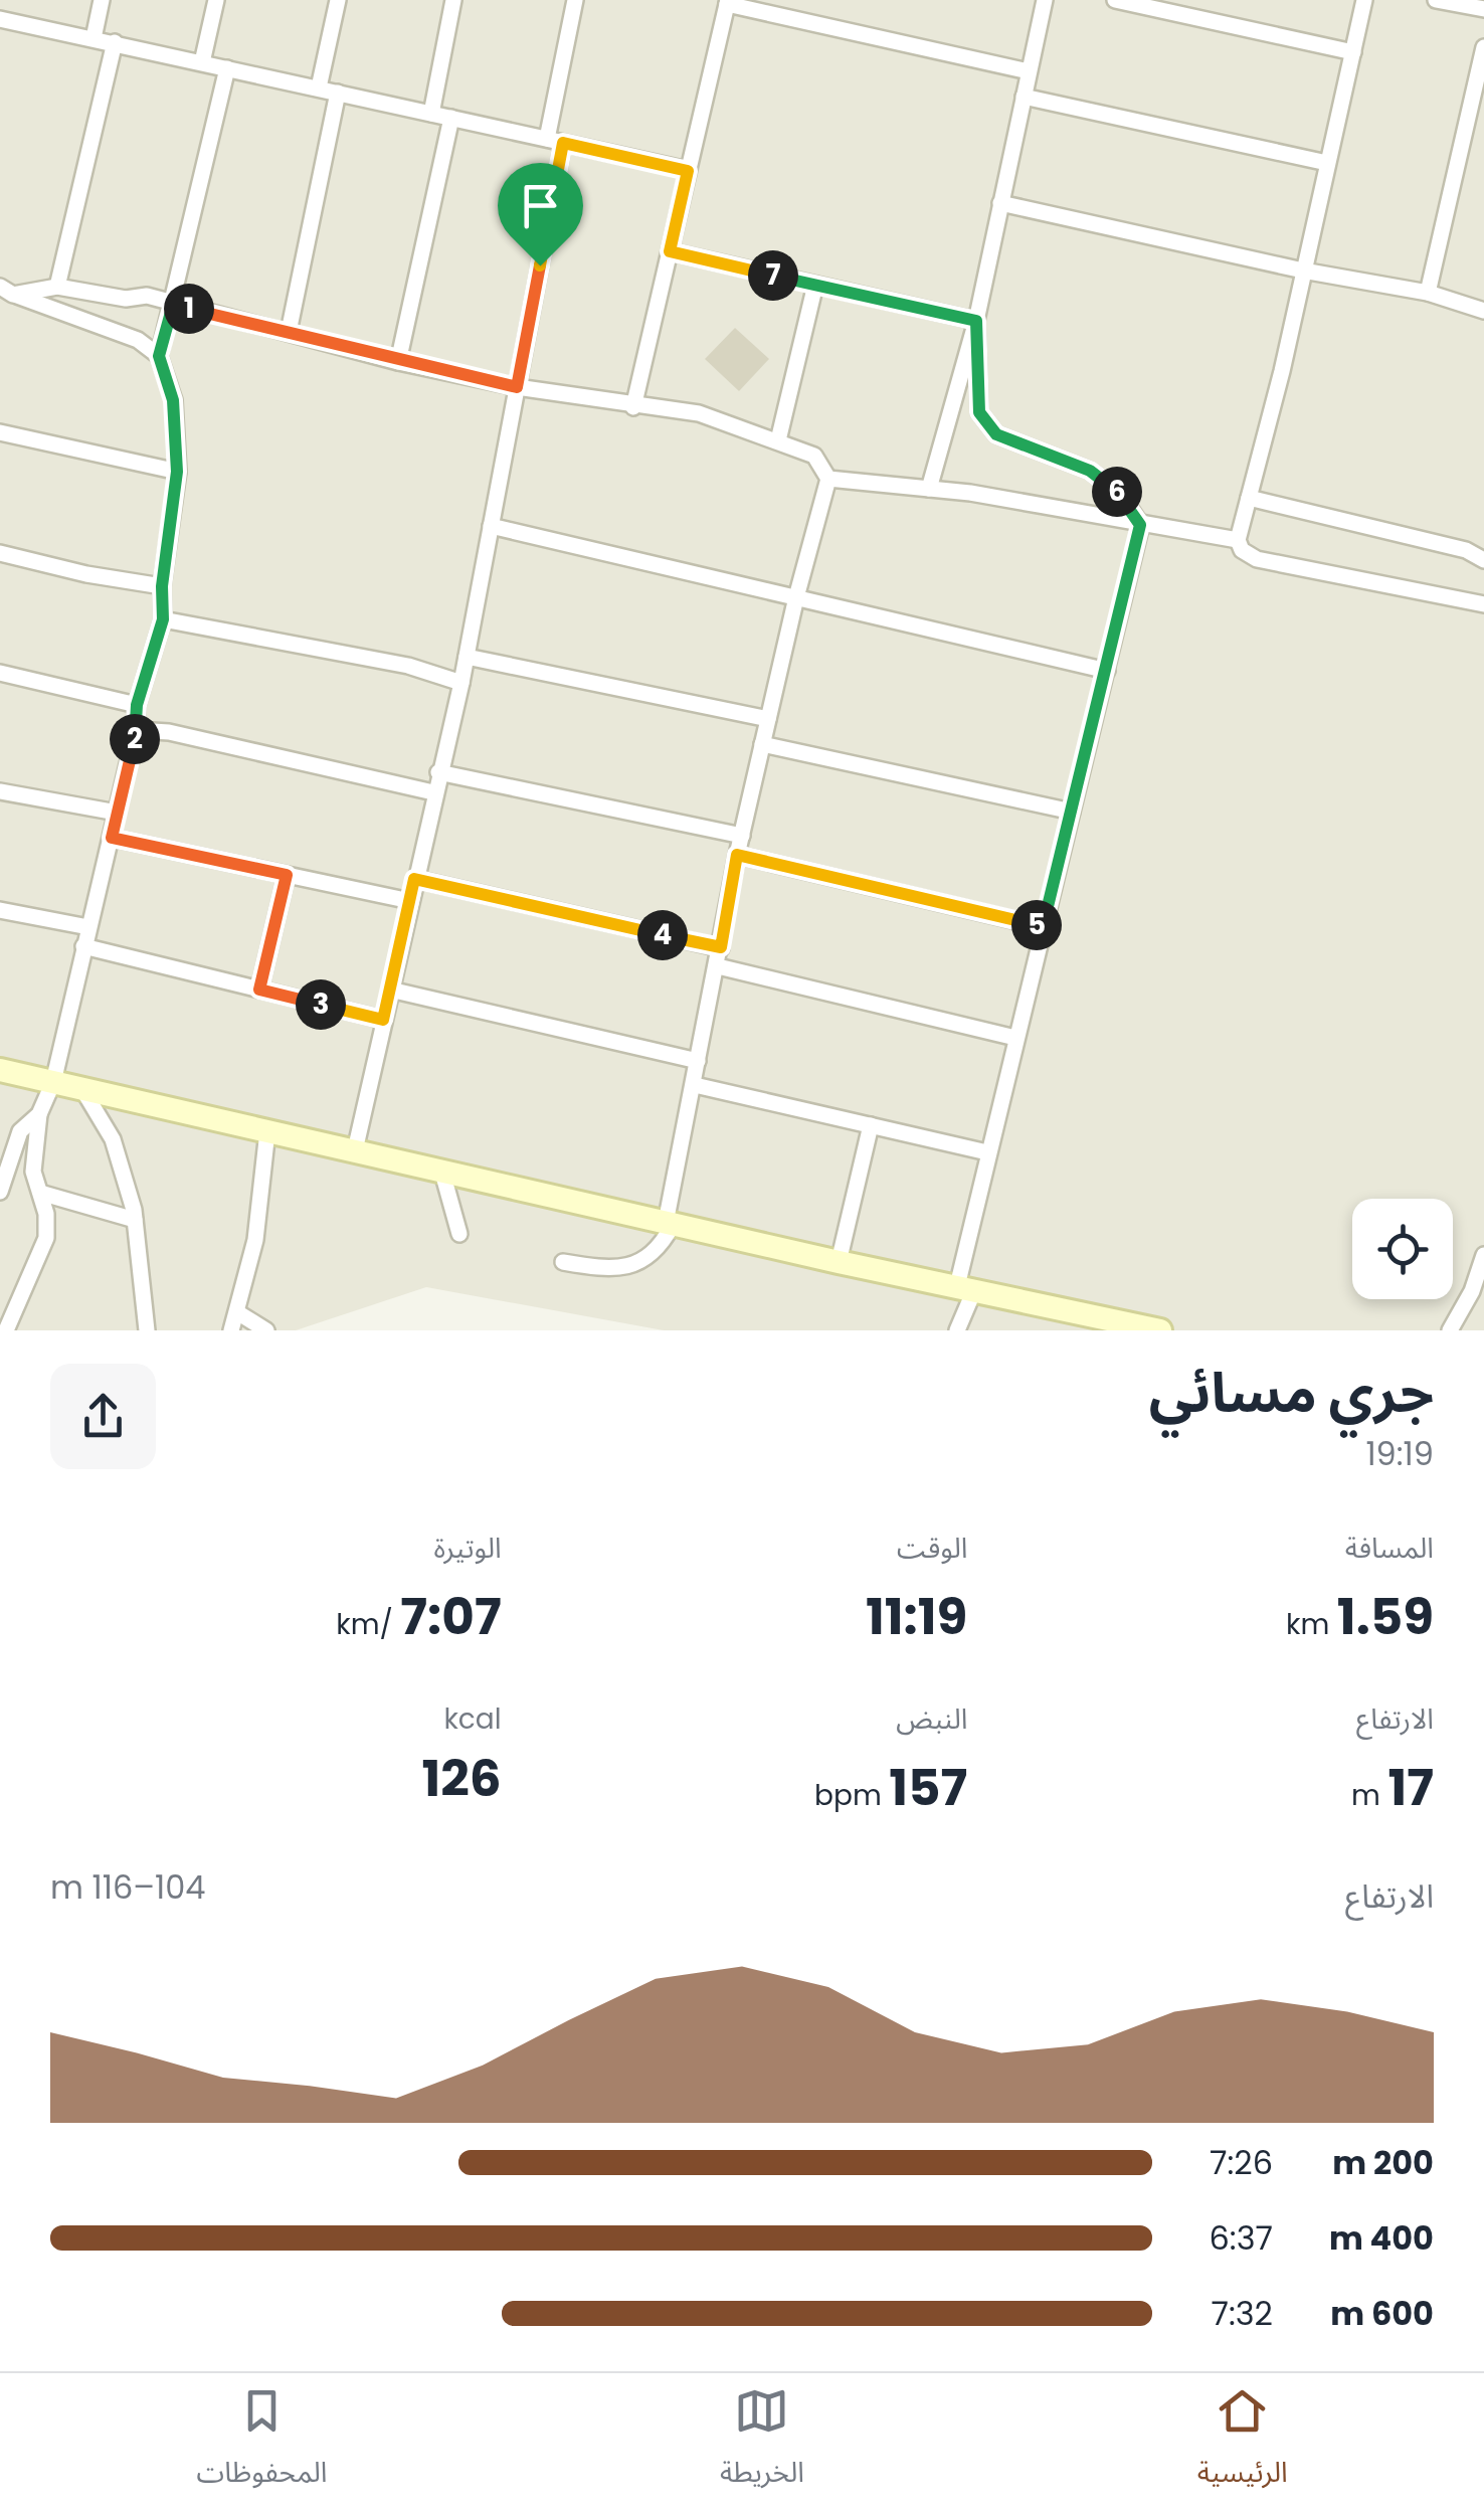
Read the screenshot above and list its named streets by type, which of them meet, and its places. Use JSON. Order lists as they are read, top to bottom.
{
  "page": {
    "pins": [
      "7",
      "1",
      "6",
      "2",
      "5",
      "4",
      "3"
    ],
    "heading": ["جري مسائي", "19:19"],
    "stats": [
      ["المسافة", "1.59 km"],
      ["الوقت", "11:19"],
      ["الوتيرة", "7:07 /km"],
      ["الارتفاع", "17 m"],
      ["النبض", "157 bpm"],
      ["kcal", "126"]
    ],
    "chart": ["الارتفاع", "104–116 m"],
    "list": [
      {
        "name": "200 m",
        "note": "7:26"
      },
      {
        "name": "400 m",
        "note": "6:37"
      },
      {
        "name": "600 m",
        "note": "7:32"
      }
    ],
    "tabs": ["الرئيسية", "الخريطة", "المحفوظات"]
  }
}
